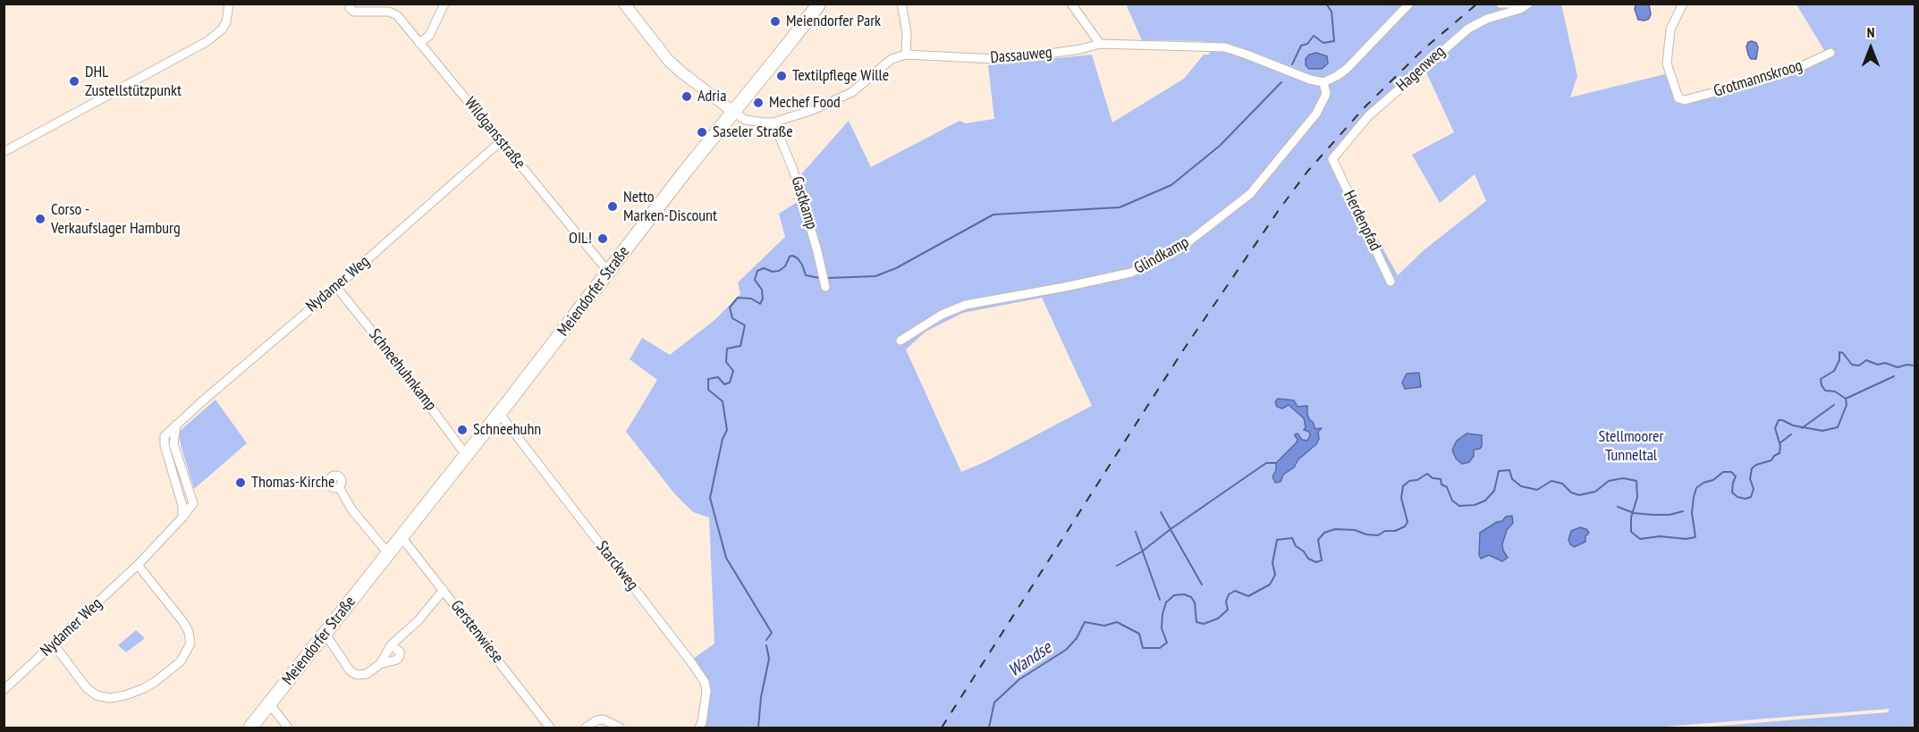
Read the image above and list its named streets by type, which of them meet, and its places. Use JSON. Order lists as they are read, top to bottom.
{
  "streets": {
    "main road": ["Meiendorfer Straße"],
    "street": [
      "Dassauweg",
      "Hagenweg",
      "Grotmannskroog",
      "Wildgansstraße",
      "Gastkamp",
      "Herdenpfad",
      "Glindkamp",
      "Nydamer Weg",
      "Schneehuhnkamp",
      "Starckweg",
      "Gerstenwiese"
    ]
  },
  "crossings": [
    ["Dassauweg", "Glindkamp"],
    ["Hagenweg", "Herdenpfad"],
    ["Wildgansstraße", "Nydamer Weg"],
    ["Wildgansstraße", "Meiendorfer Straße"],
    ["Nydamer Weg", "Schneehuhnkamp"],
    ["Meiendorfer Straße", "Schneehuhnkamp"],
    ["Meiendorfer Straße", "Starckweg"],
    ["Meiendorfer Straße", "Gerstenwiese"]
  ],
  "water": ["Wandse"],
  "parks": ["Stellmoorer Tunneltal"],
  "places": [
    "Meiendorfer Park",
    "Textilpflege Wille",
    "DHL Zustellstützpunkt",
    "Adria",
    "Mechef Food",
    "Saseler Straße",
    "Netto Marken-Discount",
    "Corso - Verkaufslager Hamburg",
    "OIL!",
    "Schneehuhn",
    "Thomas-Kirche"
  ],
  "north": "top"
}
